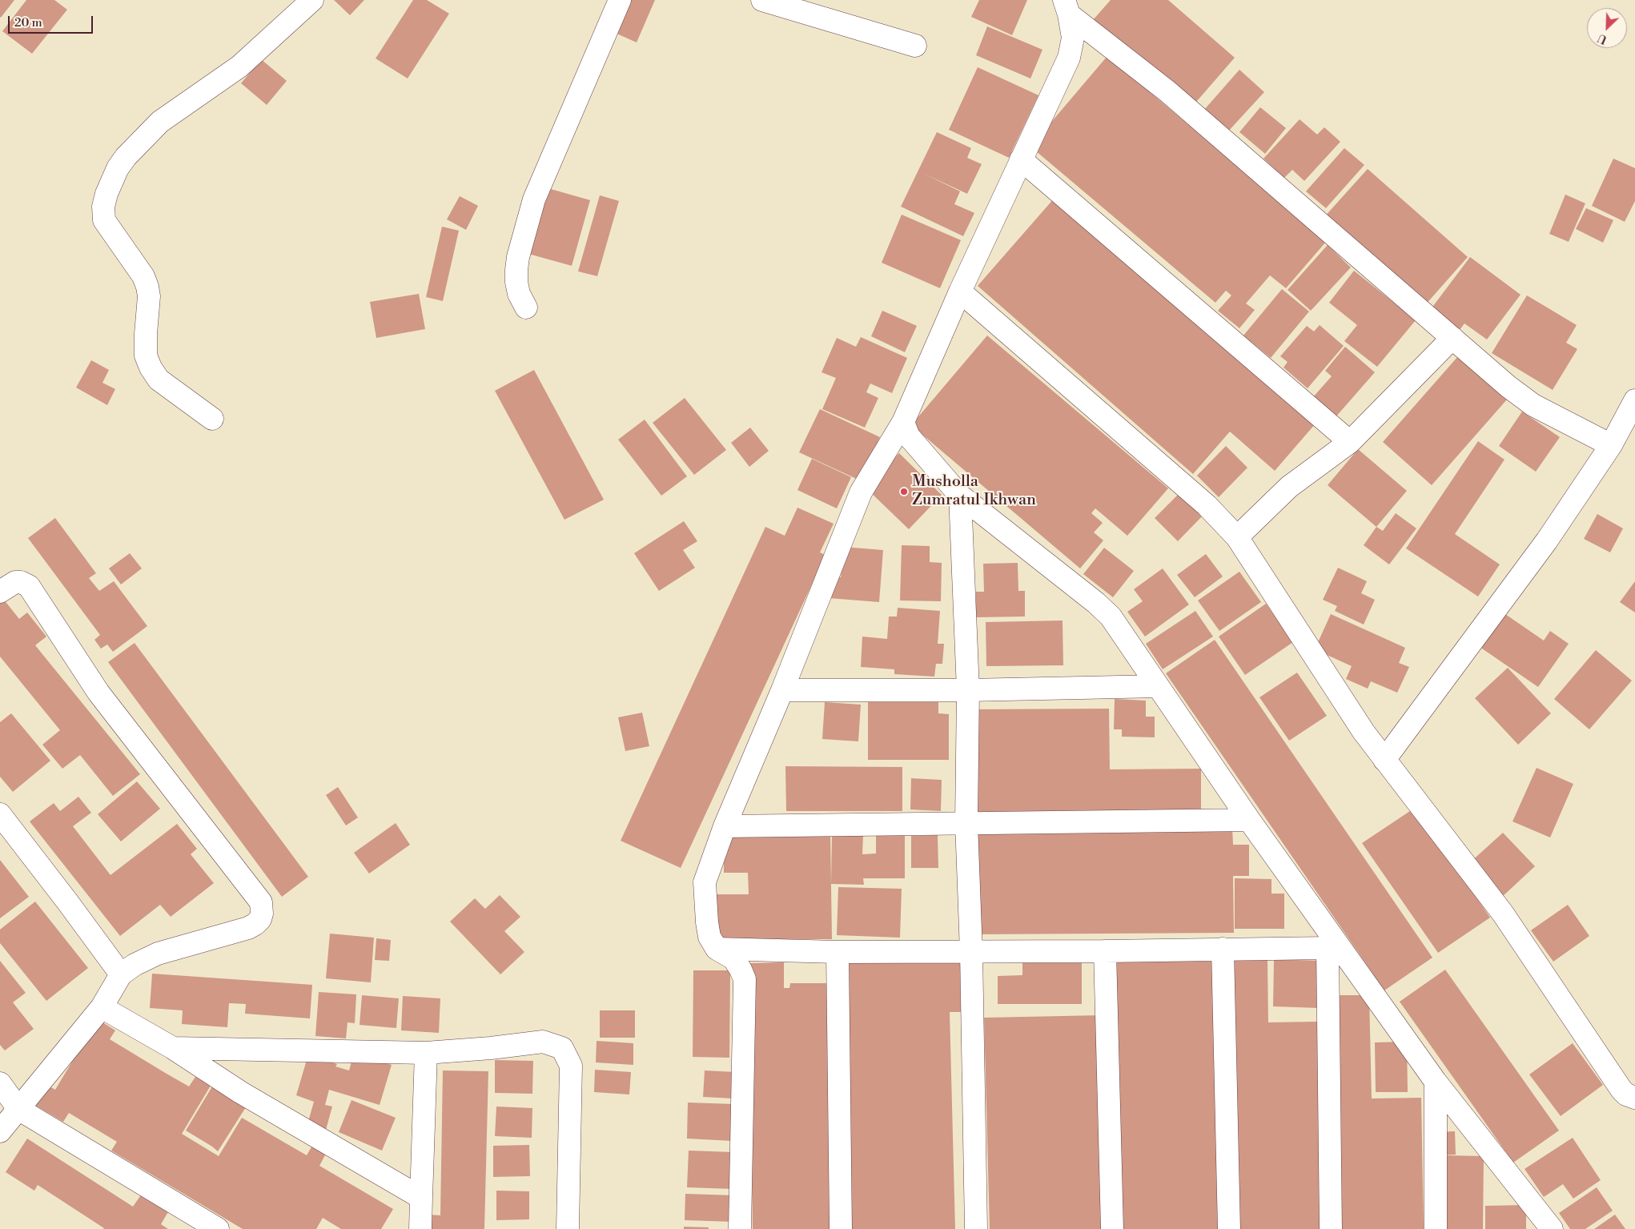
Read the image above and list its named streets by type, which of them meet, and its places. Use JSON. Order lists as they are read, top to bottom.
{
  "places": ["Musholla Zumratul Ikhwan"],
  "scale_bar": "20 m",
  "north": "bottom left"
}
